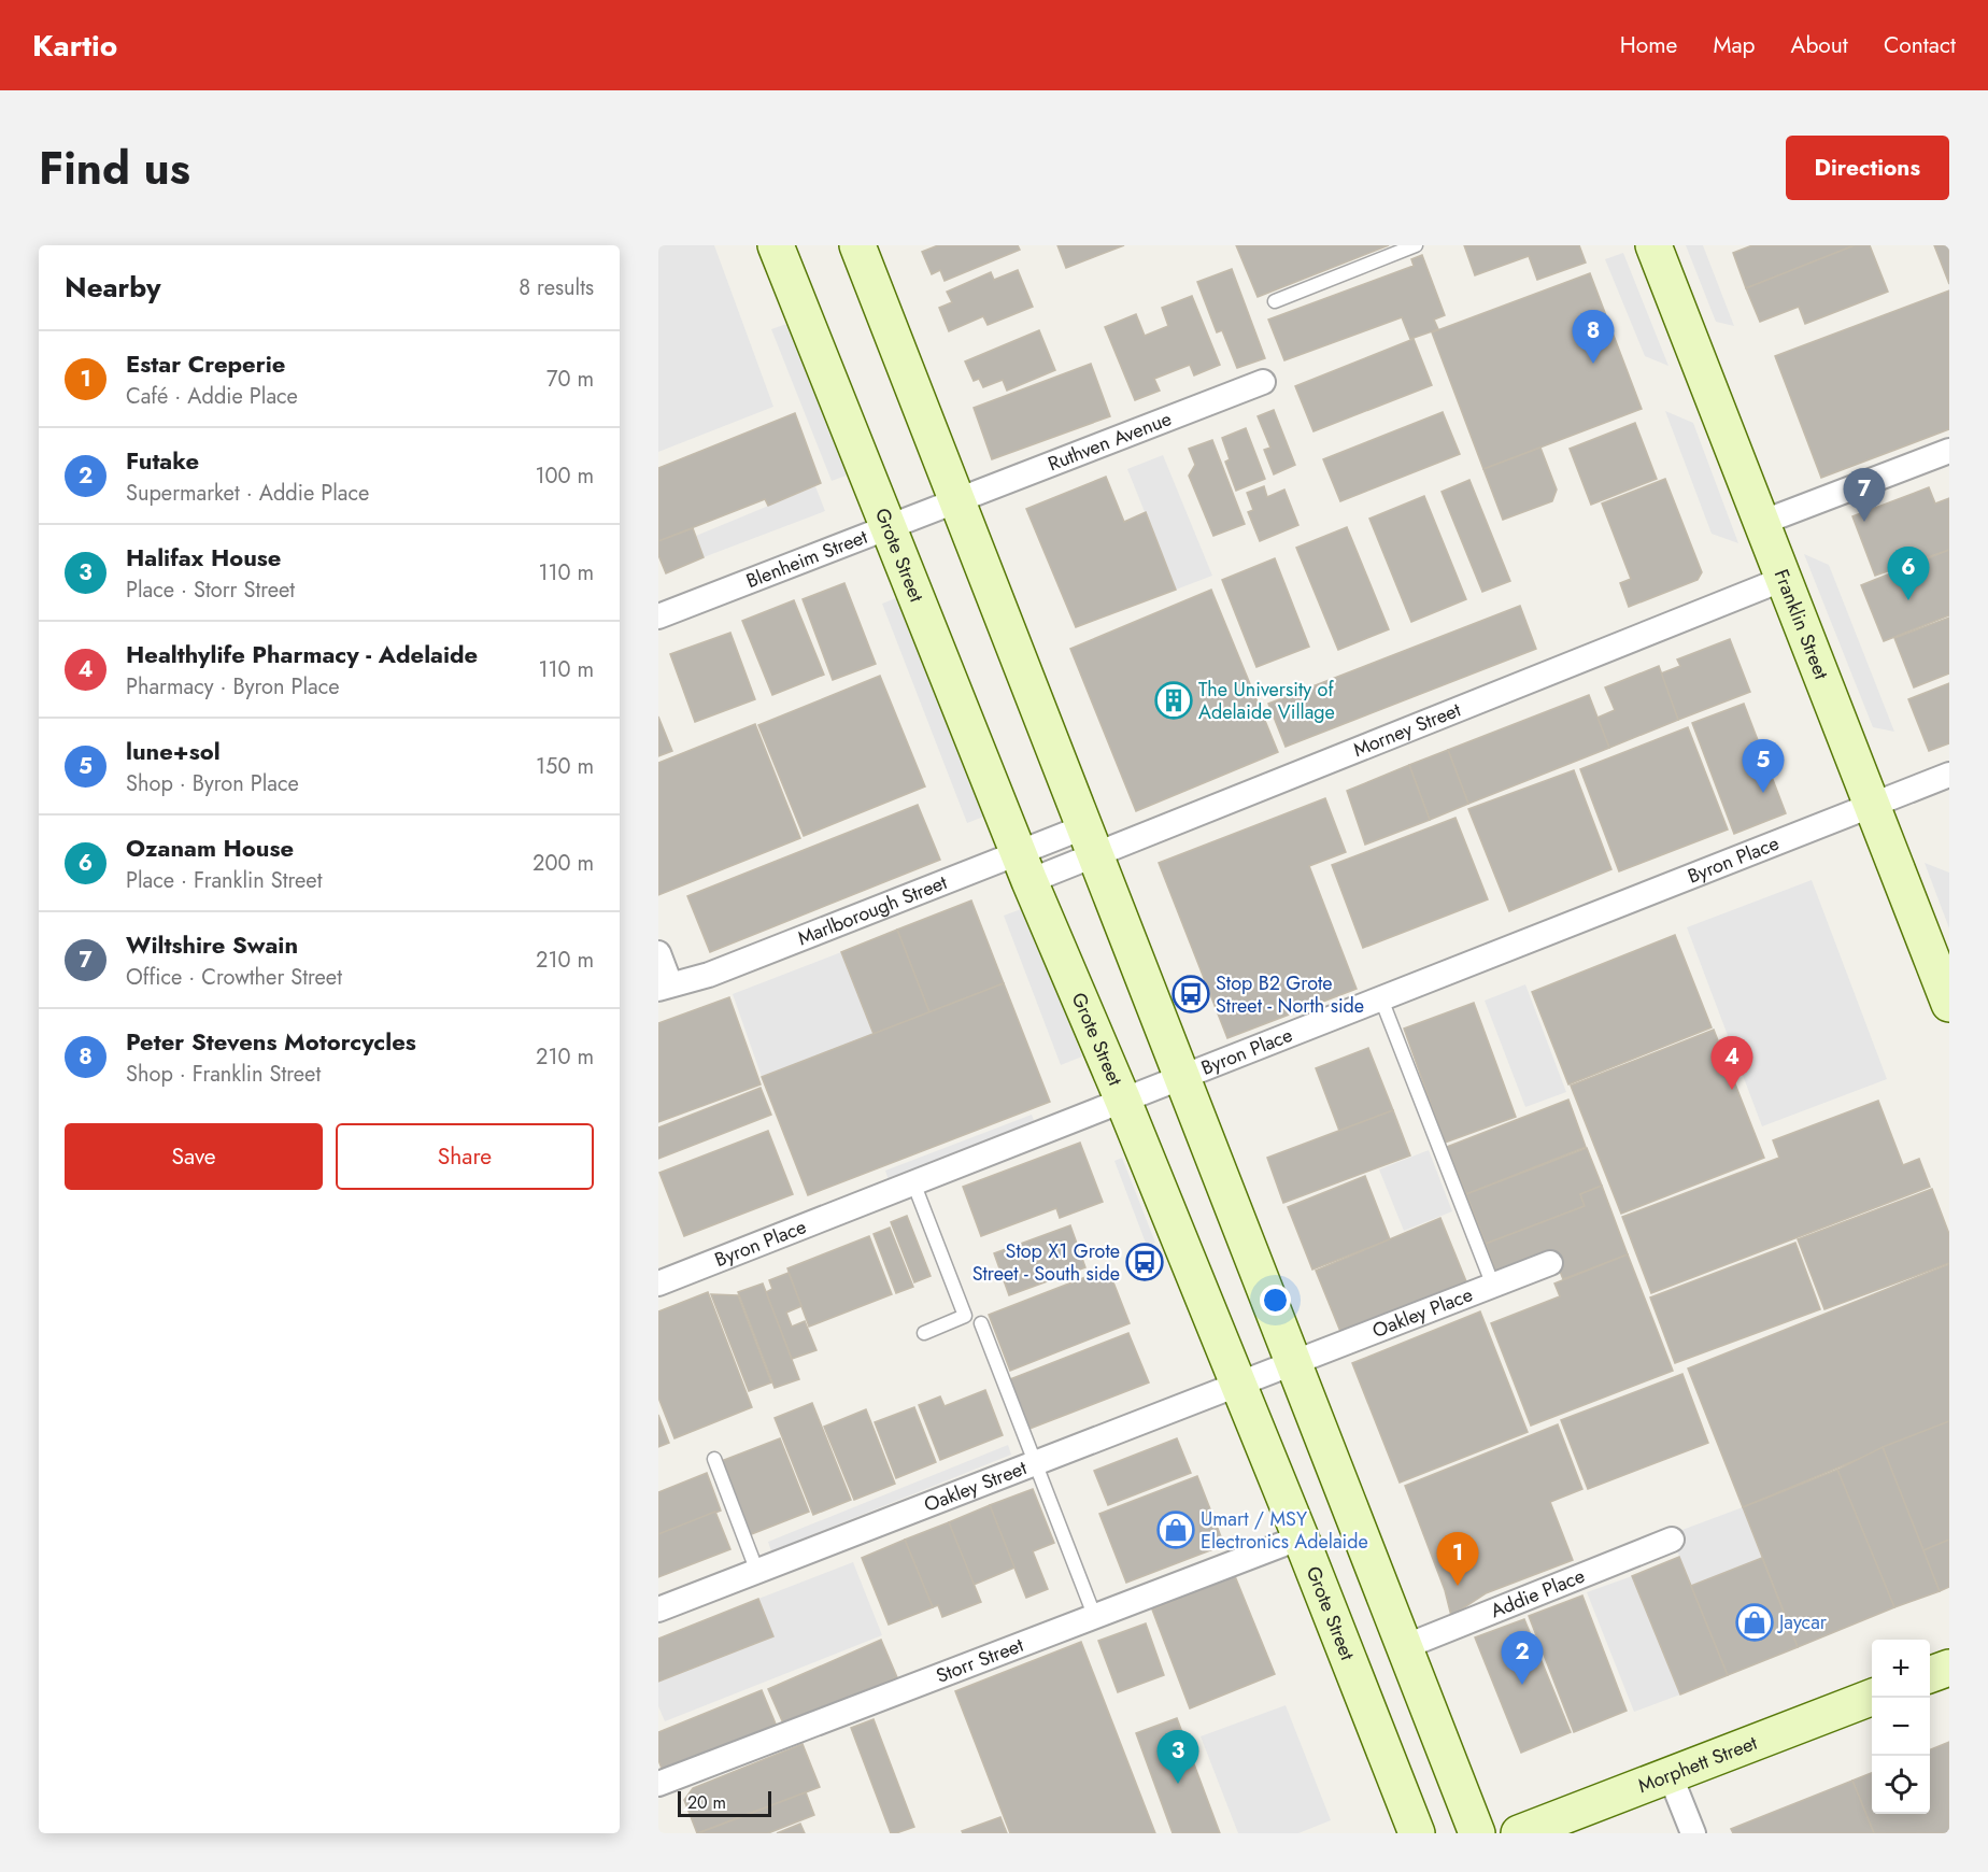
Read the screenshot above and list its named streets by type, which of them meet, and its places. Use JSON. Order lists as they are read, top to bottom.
{
  "streets": {
    "main road": ["Grote Street", "Franklin Street", "Morphett Street"],
    "street": [
      "Ruthven Avenue",
      "Blenheim Street",
      "Morney Street",
      "Byron Place",
      "Marlborough Street",
      "Oakley Place",
      "Oakley Street",
      "Addie Place",
      "Storr Street"
    ]
  },
  "crossings": [
    ["Ruthven Avenue", "Blenheim Street"],
    ["Grote Street", "Blenheim Street"],
    ["Grote Street", "Morney Street"],
    ["Grote Street", "Byron Place"],
    ["Grote Street", "Marlborough Street"],
    ["Grote Street", "Oakley Street"],
    ["Grote Street", "Storr Street"],
    ["Franklin Street", "Morney Street"],
    ["Franklin Street", "Byron Place"],
    ["Morney Street", "Marlborough Street"],
    ["Oakley Place", "Oakley Street"]
  ],
  "places": {
    "building": ["The University of Adelaide Village"],
    "bus stop": ["Stop B2 Grote Street - North side", "Stop X1 Grote Street - South side"],
    "shop": ["Umart / MSY Electronics Adelaide", "Jaycar"]
  },
  "scale_bar": "20 m",
  "page": {
    "header": "Kartio",
    "nav": [
      "Home",
      "Map",
      "About",
      "Contact"
    ],
    "title": "Find us",
    "buttons": [
      "Directions",
      ["Save", "Share"]
    ],
    "heading": ["Nearby", "8 results"],
    "pins": [
      "8",
      "7",
      "6",
      "5",
      "4",
      "1",
      "2",
      "3"
    ],
    "list": [
      {
        "mark": "1",
        "name": "Estar Creperie",
        "note": "Café · Addie Place",
        "value": "70 m"
      },
      {
        "mark": "2",
        "name": "Futake",
        "note": "Supermarket · Addie Place",
        "value": "100 m"
      },
      {
        "mark": "3",
        "name": "Halifax House",
        "note": "Place · Storr Street",
        "value": "110 m"
      },
      {
        "mark": "4",
        "name": "Healthylife Pharmacy - Adelaide",
        "note": "Pharmacy · Byron Place",
        "value": "110 m"
      },
      {
        "mark": "5",
        "name": "lune+sol",
        "note": "Shop · Byron Place",
        "value": "150 m"
      },
      {
        "mark": "6",
        "name": "Ozanam House",
        "note": "Place · Franklin Street",
        "value": "200 m"
      },
      {
        "mark": "7",
        "name": "Wiltshire Swain",
        "note": "Office · Crowther Street",
        "value": "210 m"
      },
      {
        "mark": "8",
        "name": "Peter Stevens Motorcycles",
        "note": "Shop · Franklin Street",
        "value": "210 m"
      }
    ],
    "map_buttons": ["+", "−"],
    "scale": "20 m"
  }
}
